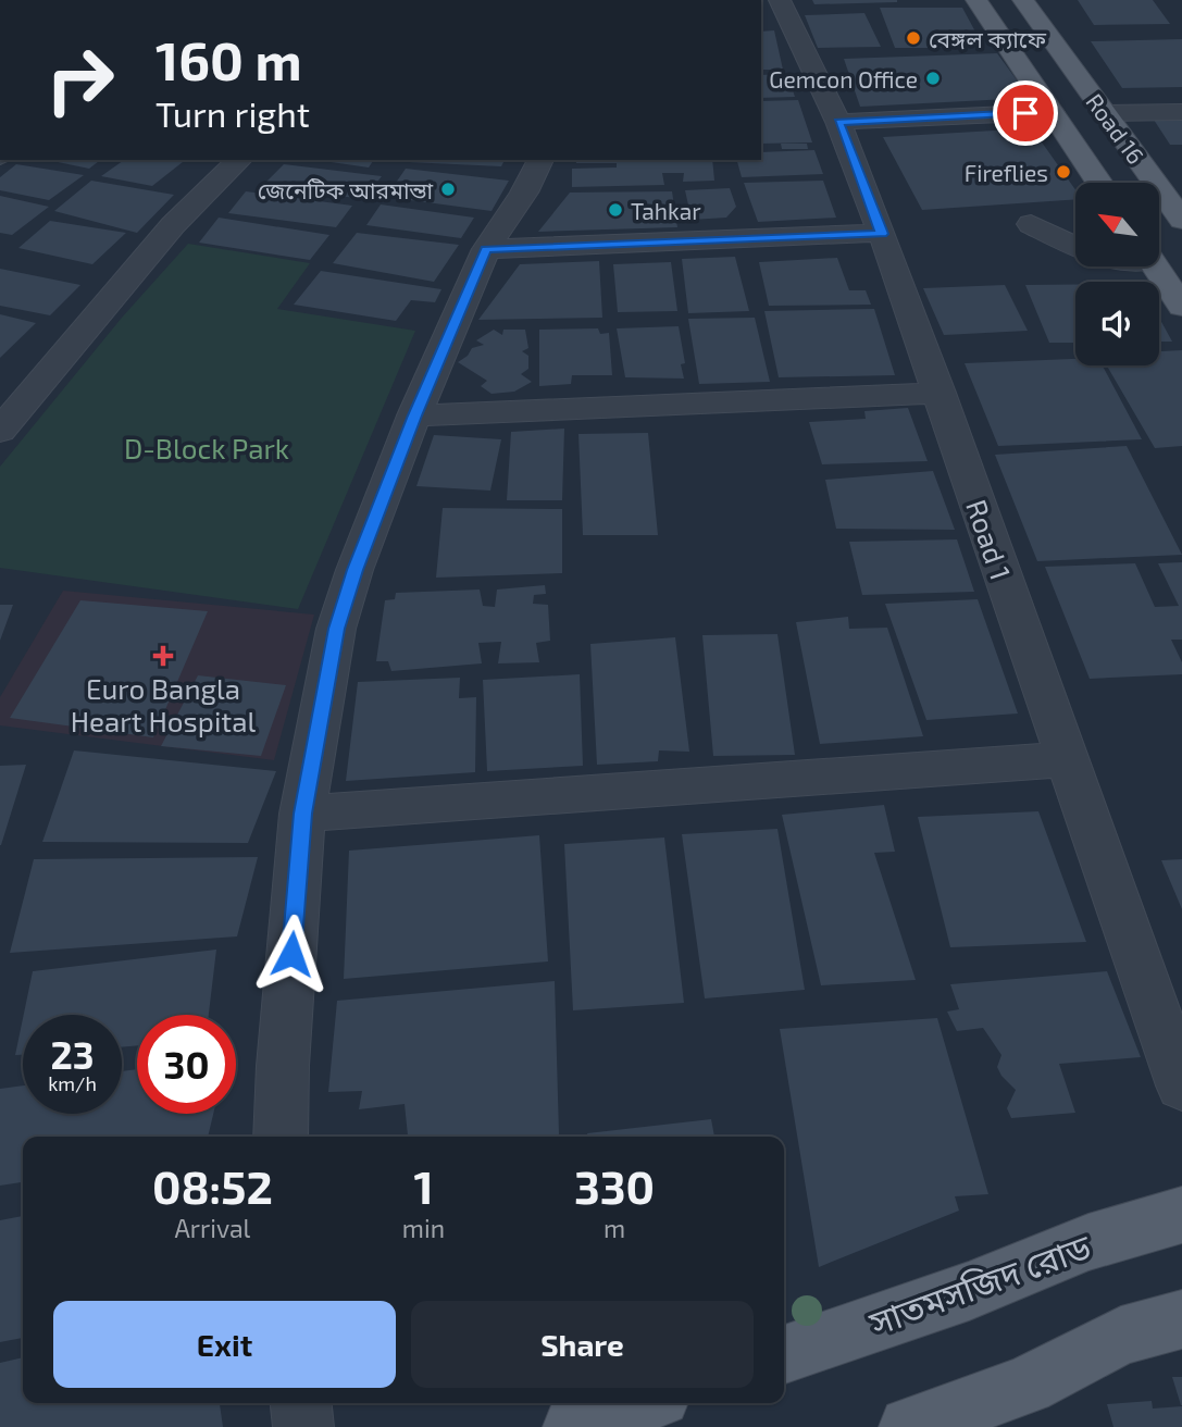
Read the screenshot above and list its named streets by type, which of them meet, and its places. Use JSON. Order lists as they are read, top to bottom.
{
  "streets": {
    "main road": ["Road 16", "সাতমসজিদ রোড"],
    "street": ["Road 1"]
  },
  "parks": ["D-Block Park"],
  "places": {
    "other": [
      "বেঙ্গল ক্যাফে",
      "Gemcon Office",
      "Fireflies",
      "জেনেটিক আরমান্তা",
      "Tahkar"
    ],
    "health": ["Euro Bangla Heart Hospital"]
  },
  "north": "top left",
  "page": {
    "turn": ["160 m", "Turn right"],
    "speed": "23 km/h",
    "limit": "30",
    "eta": [
      "08:52",
      "Arrival",
      "1",
      "min",
      "330",
      "m"
    ],
    "buttons": ["Exit", "Share"]
  }
}
